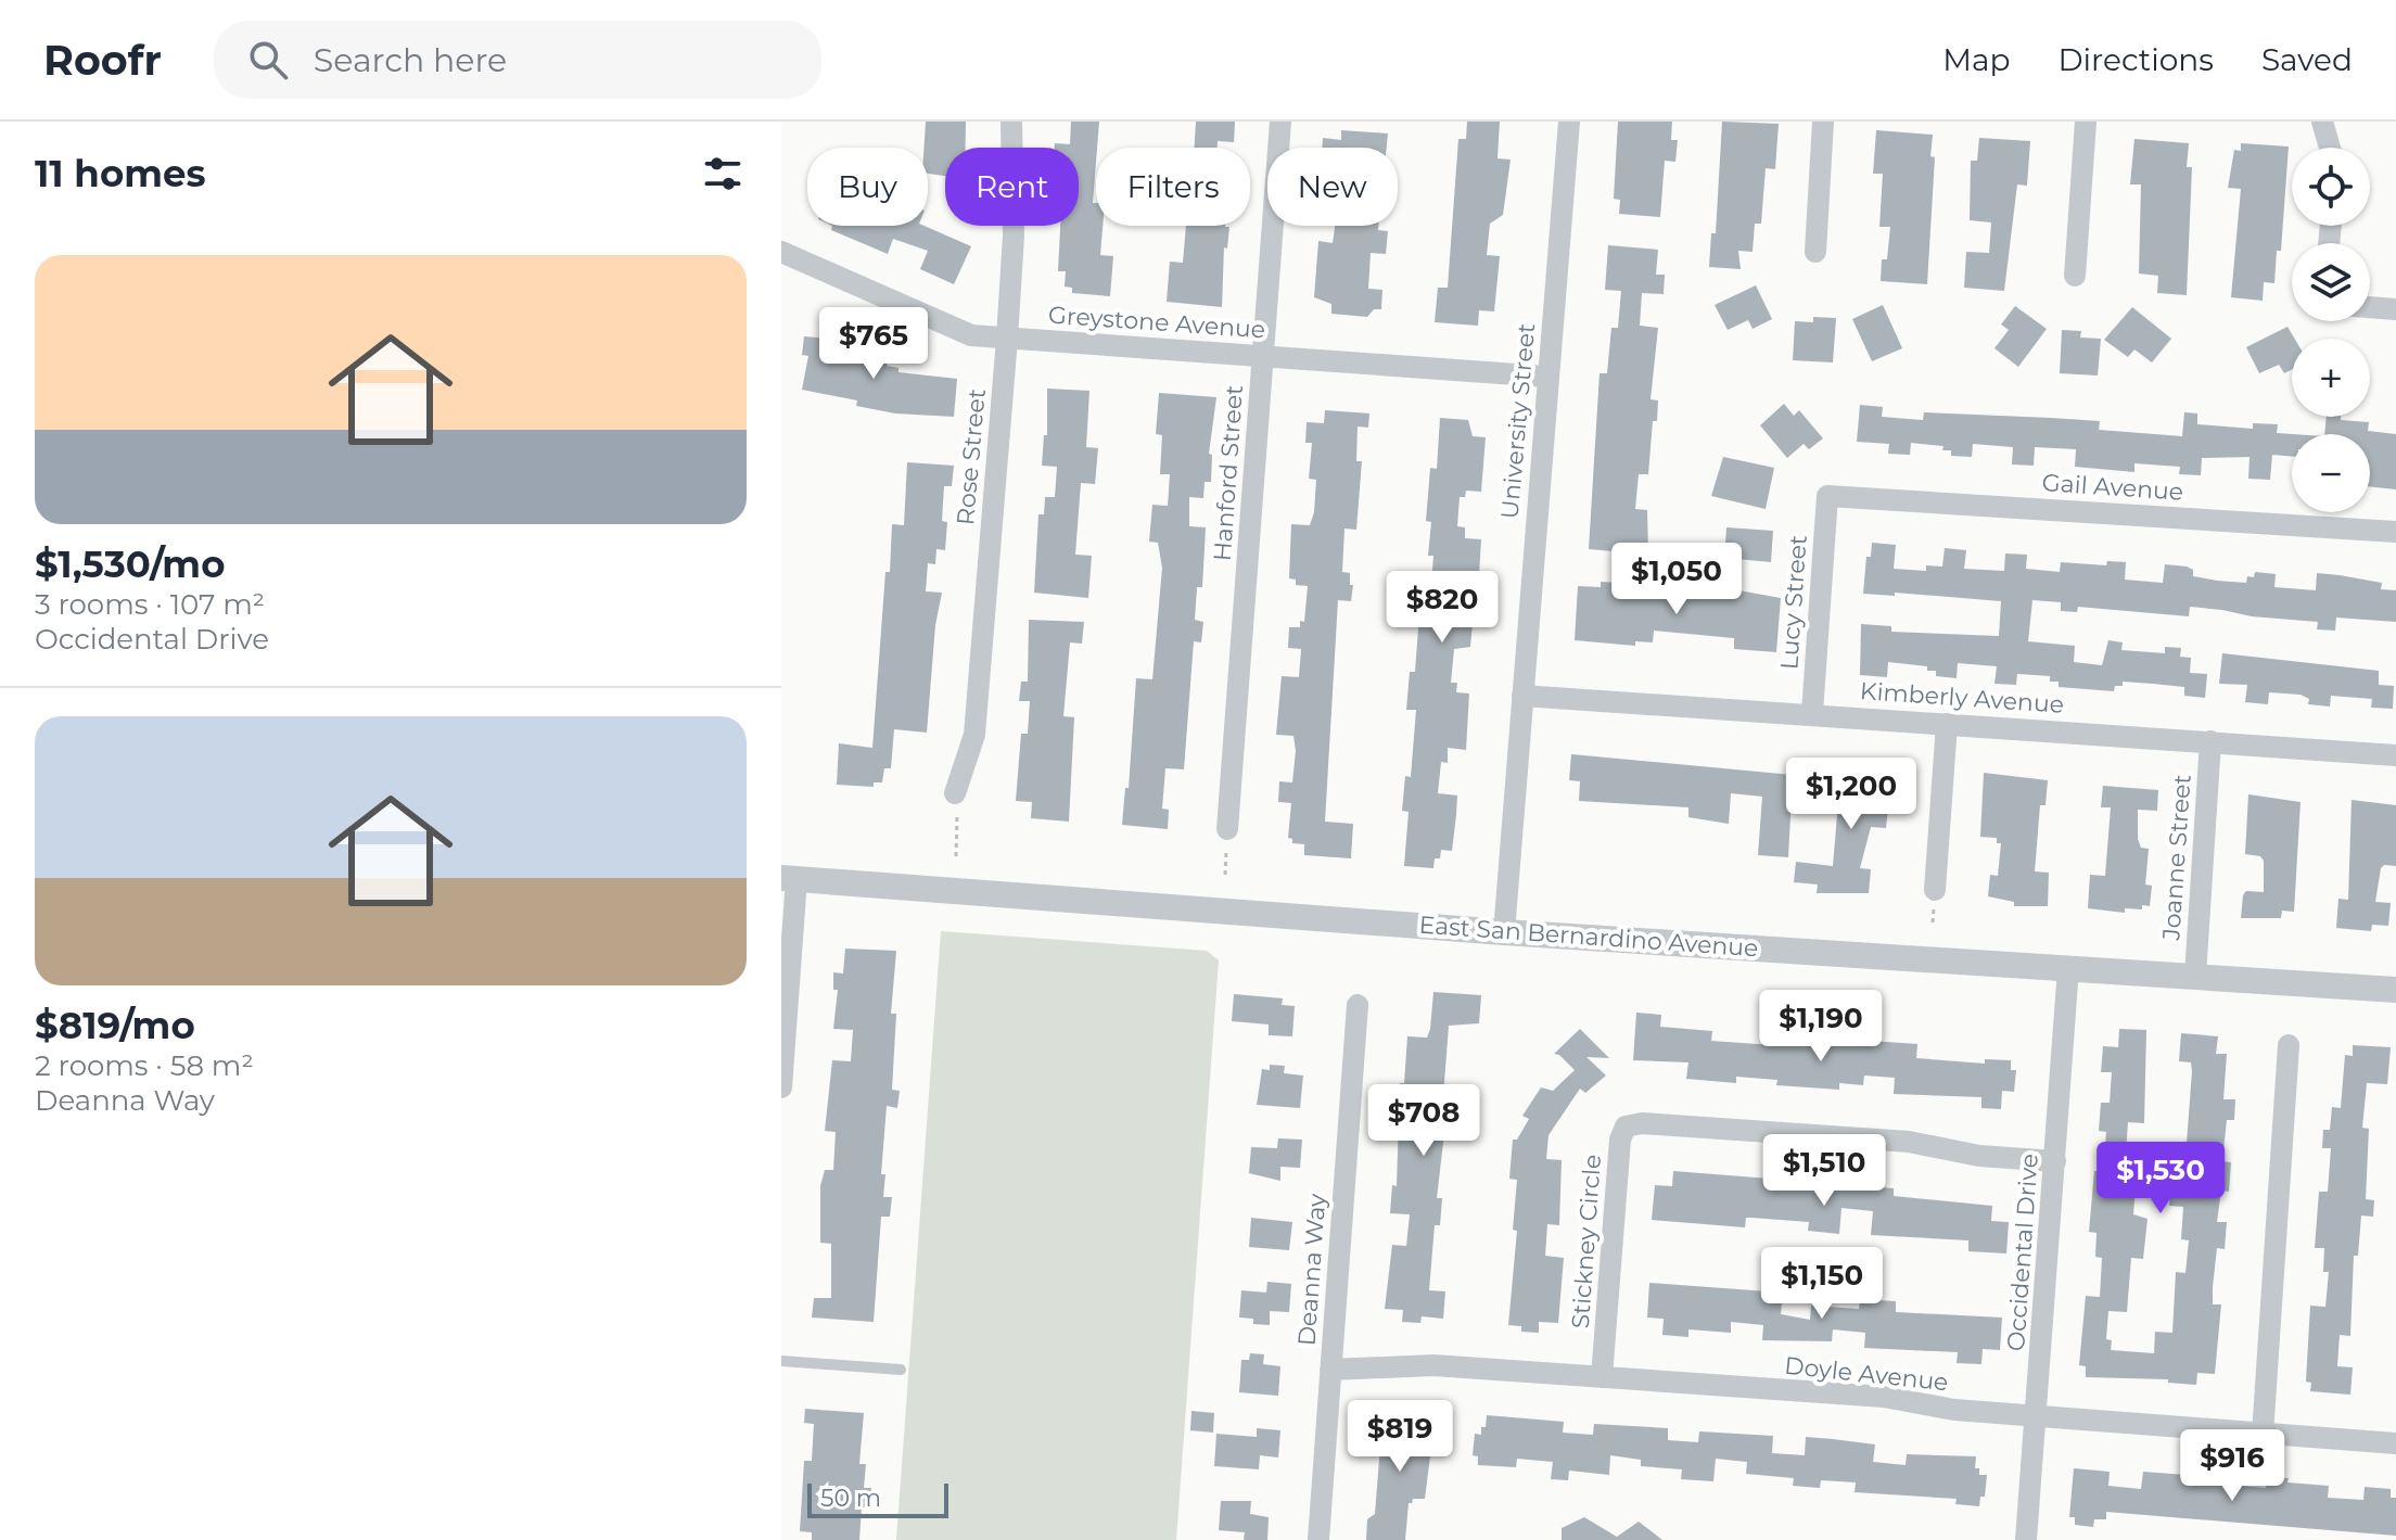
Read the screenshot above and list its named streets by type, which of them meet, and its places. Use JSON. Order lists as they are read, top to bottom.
{
  "streets": {
    "street": [
      "Greystone Avenue",
      "University Street",
      "Rose Street",
      "Hanford Street",
      "Gail Avenue",
      "Lucy Street",
      "Kimberly Avenue",
      "Joanne Street",
      "East San Bernardino Avenue",
      "Stickney Circle",
      "Occidental Drive",
      "Deanna Way",
      "Doyle Avenue"
    ]
  },
  "crossings": [
    ["Greystone Avenue", "University Street"],
    ["Greystone Avenue", "Rose Street"],
    ["Greystone Avenue", "Hanford Street"],
    ["University Street", "Kimberly Avenue"],
    ["University Street", "East San Bernardino Avenue"],
    ["Gail Avenue", "Lucy Street"],
    ["Lucy Street", "Kimberly Avenue"],
    ["Kimberly Avenue", "Joanne Street"],
    ["Joanne Street", "East San Bernardino Avenue"],
    ["East San Bernardino Avenue", "Occidental Drive"],
    ["Stickney Circle", "Occidental Drive"],
    ["Stickney Circle", "Doyle Avenue"],
    ["Occidental Drive", "Doyle Avenue"],
    ["Deanna Way", "Doyle Avenue"]
  ],
  "scale_bar": "50 m",
  "page": {
    "header": "Roofr",
    "search": "Search here",
    "nav": ["Map", "Directions", "Saved"],
    "heading": "11 homes",
    "map_buttons": ["+", "−"],
    "chip": [
      "Buy",
      "Rent",
      "Filters",
      "New"
    ],
    "list": [
      {
        "name": "$1,530/mo",
        "note": "3 rooms · 107 m² · Occidental Drive"
      },
      {
        "name": "$819/mo",
        "note": "2 rooms · 58 m² · Deanna Way"
      }
    ],
    "price": [
      "$765",
      "$1,050",
      "$820",
      "$1,200",
      "$1,190",
      "$708",
      "$1,510",
      "$1,530",
      "$1,150",
      "$819",
      "$916"
    ],
    "scale": "50 m"
  }
}
